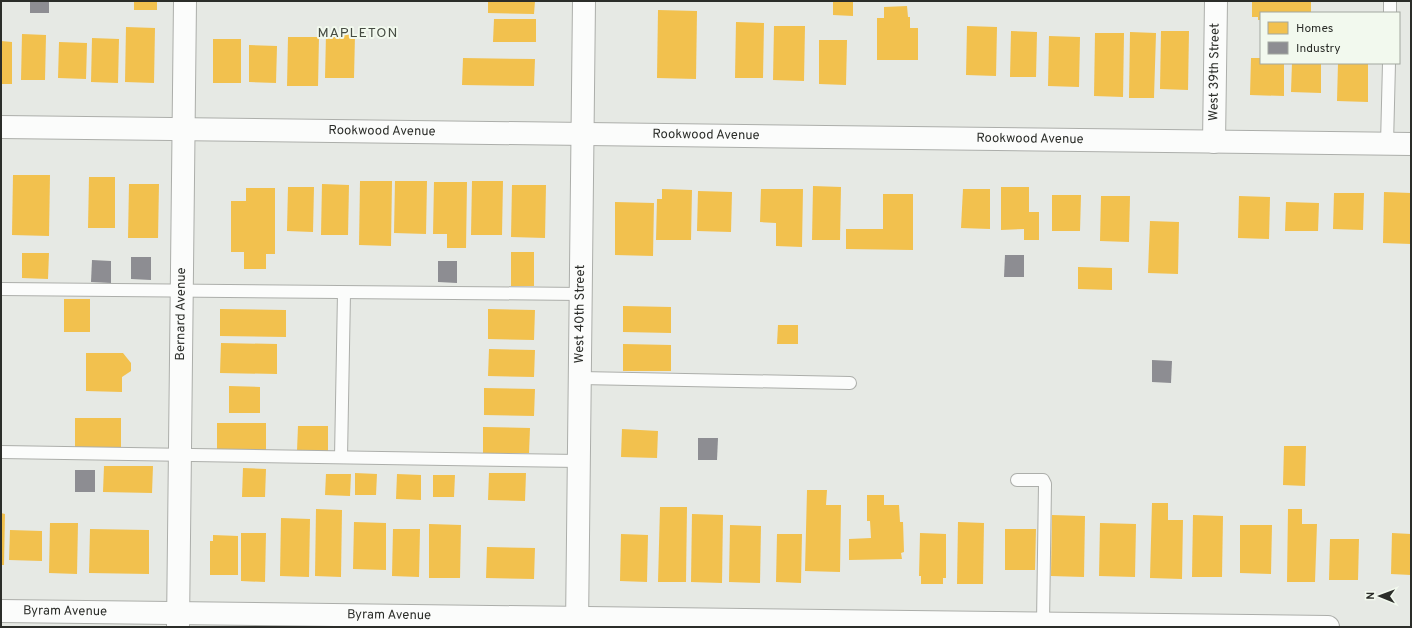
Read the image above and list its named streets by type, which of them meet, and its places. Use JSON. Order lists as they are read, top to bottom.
{
  "streets": {
    "street": [
      "West 39th Street",
      "Rookwood Avenue",
      "Bernard Avenue",
      "West 40th Street",
      "Byram Avenue"
    ]
  },
  "crossings": [
    ["West 39th Street", "Rookwood Avenue"],
    ["Rookwood Avenue", "Bernard Avenue"],
    ["Rookwood Avenue", "West 40th Street"],
    ["Bernard Avenue", "Byram Avenue"],
    ["West 40th Street", "Byram Avenue"]
  ],
  "districts": ["MAPLETON"],
  "legend": ["Homes", "Industry"],
  "north": "left"
}
